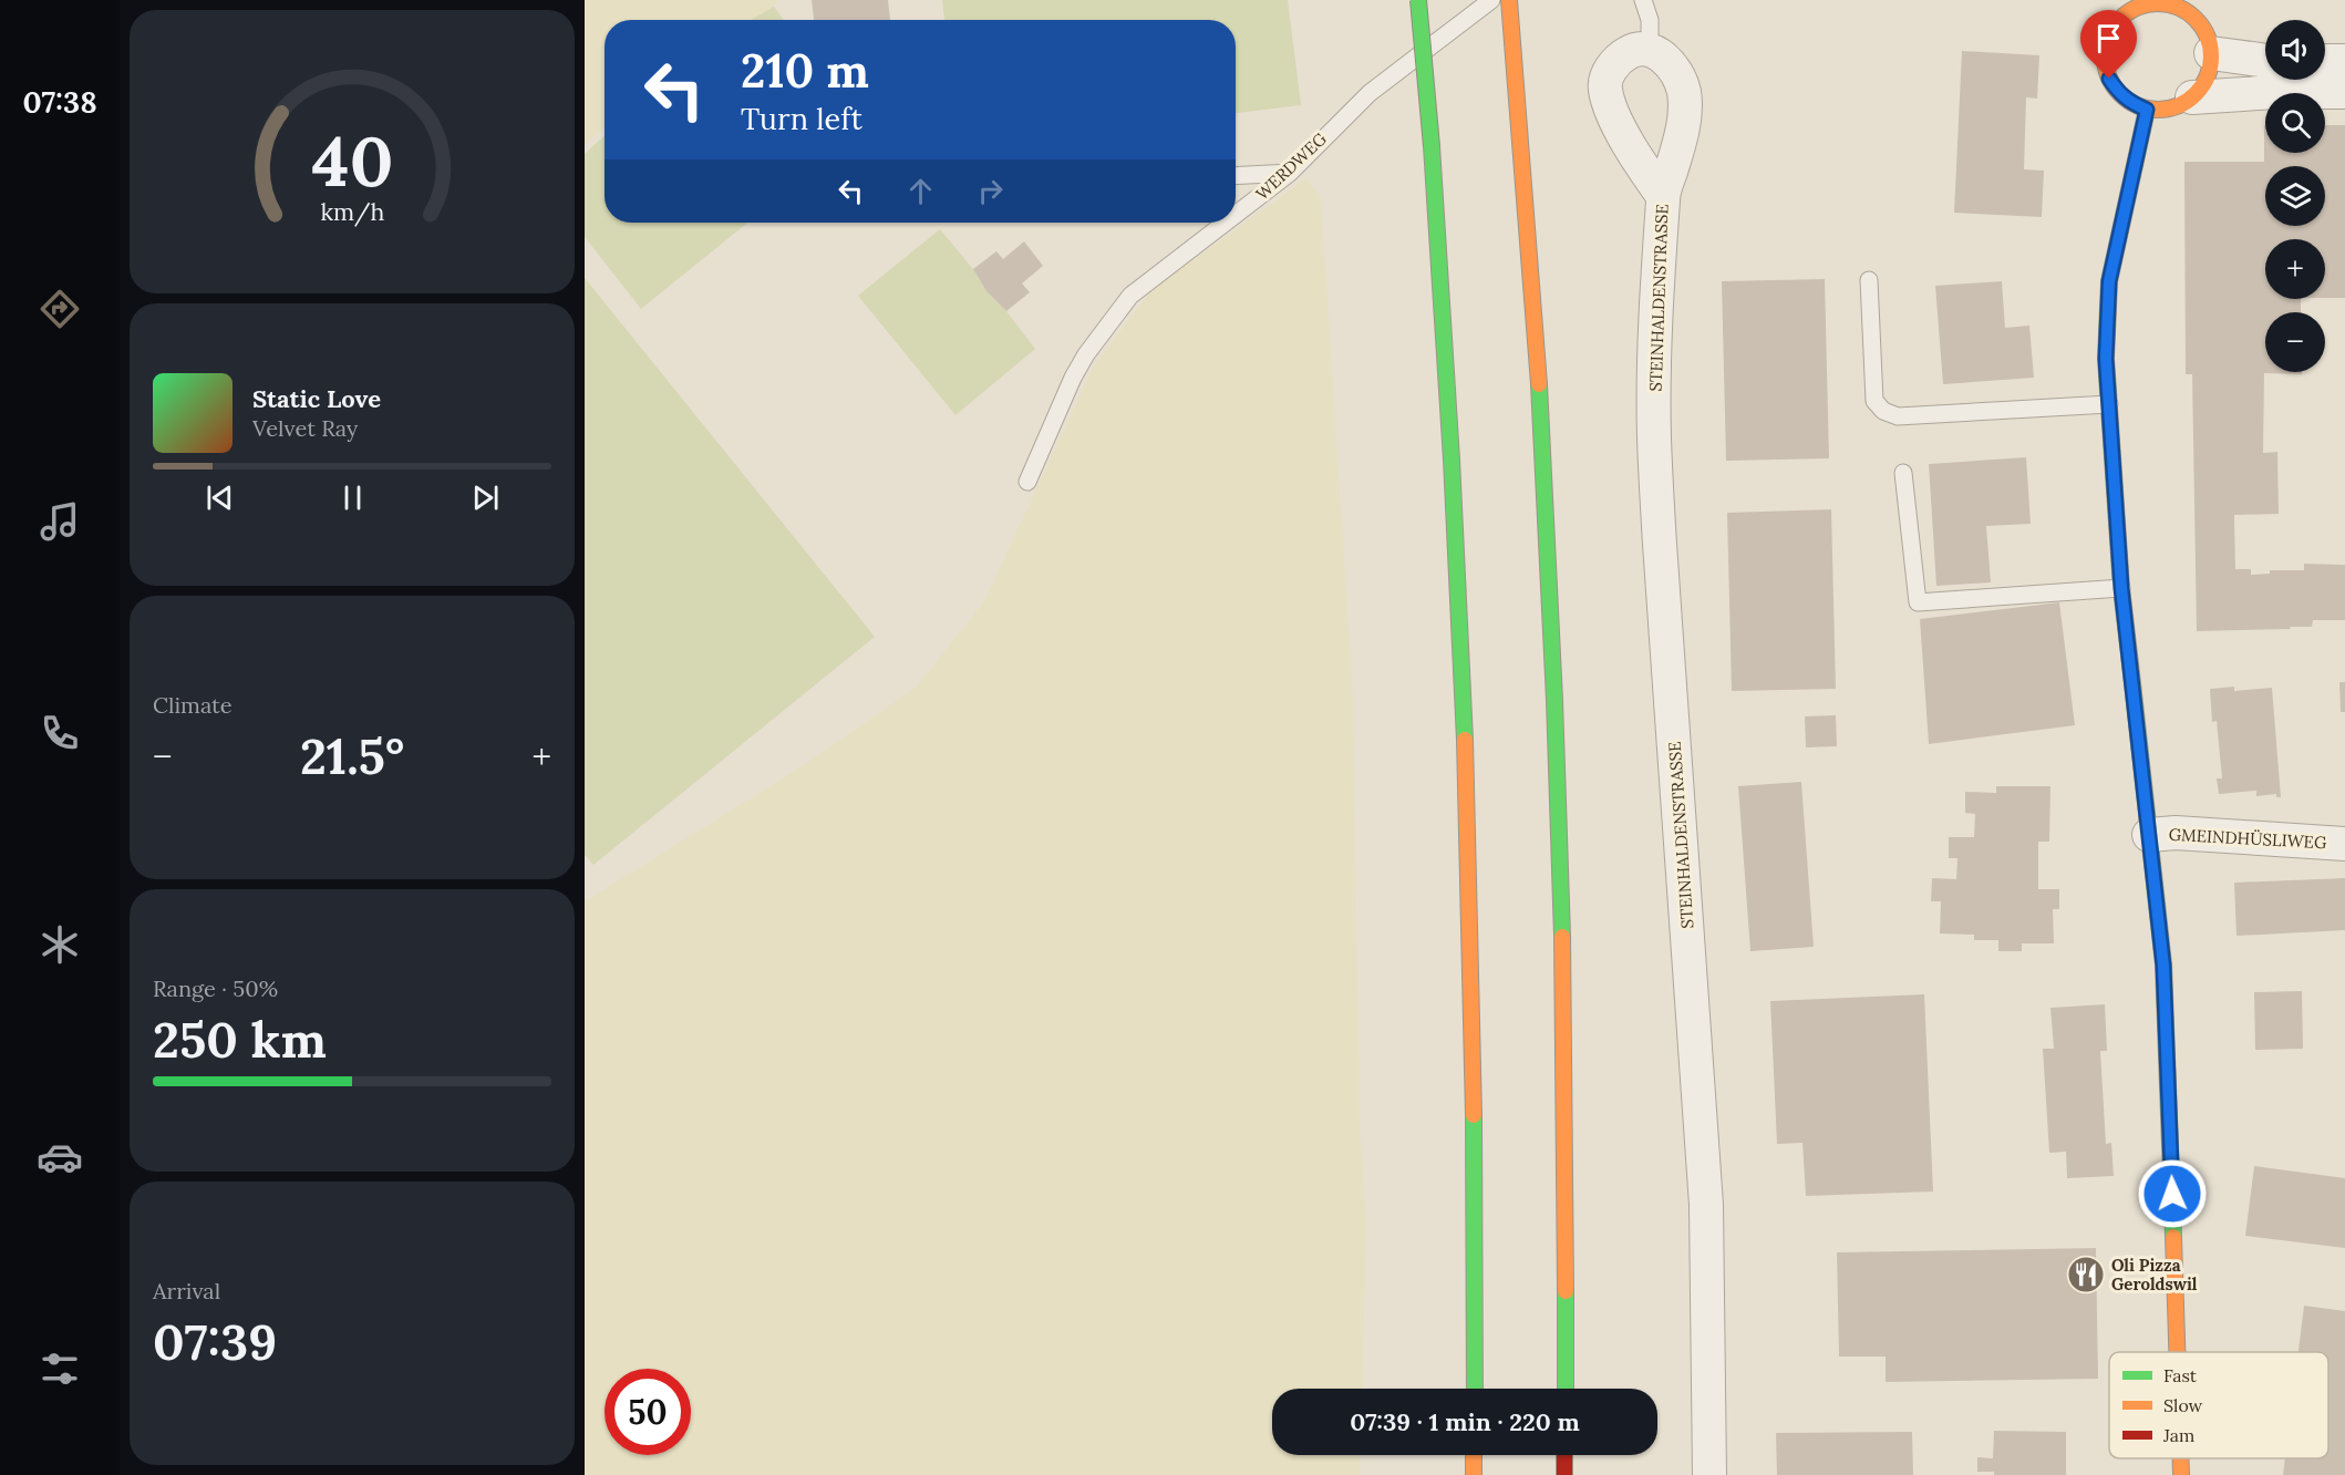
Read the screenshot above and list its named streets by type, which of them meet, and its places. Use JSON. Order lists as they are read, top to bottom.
{
  "streets": {
    "street": ["STEINHALDENSTRASSE", "GMEINDHÜSLIWEG"],
    "lane": ["WERDWEG"]
  },
  "places": {
    "restaurant": ["Oli Pizza Geroldswil"]
  },
  "legend": ["Fast", "Slow", "Jam"],
  "page": {
    "tabs": "07:38",
    "map_buttons": ["+", "−"],
    "turn": ["210 m", "Turn left"],
    "song": ["Static Love", "Velvet Ray"],
    "tile": [
      "Climate",
      ["Range · 50%", "250 km"],
      ["Arrival", "07:39"]
    ],
    "heat": ["−", "21.5°", "+"],
    "limit": "50",
    "trip": "07:39 · 1 min · 220 m",
    "gauge": ["40", "km/h"]
  }
}
